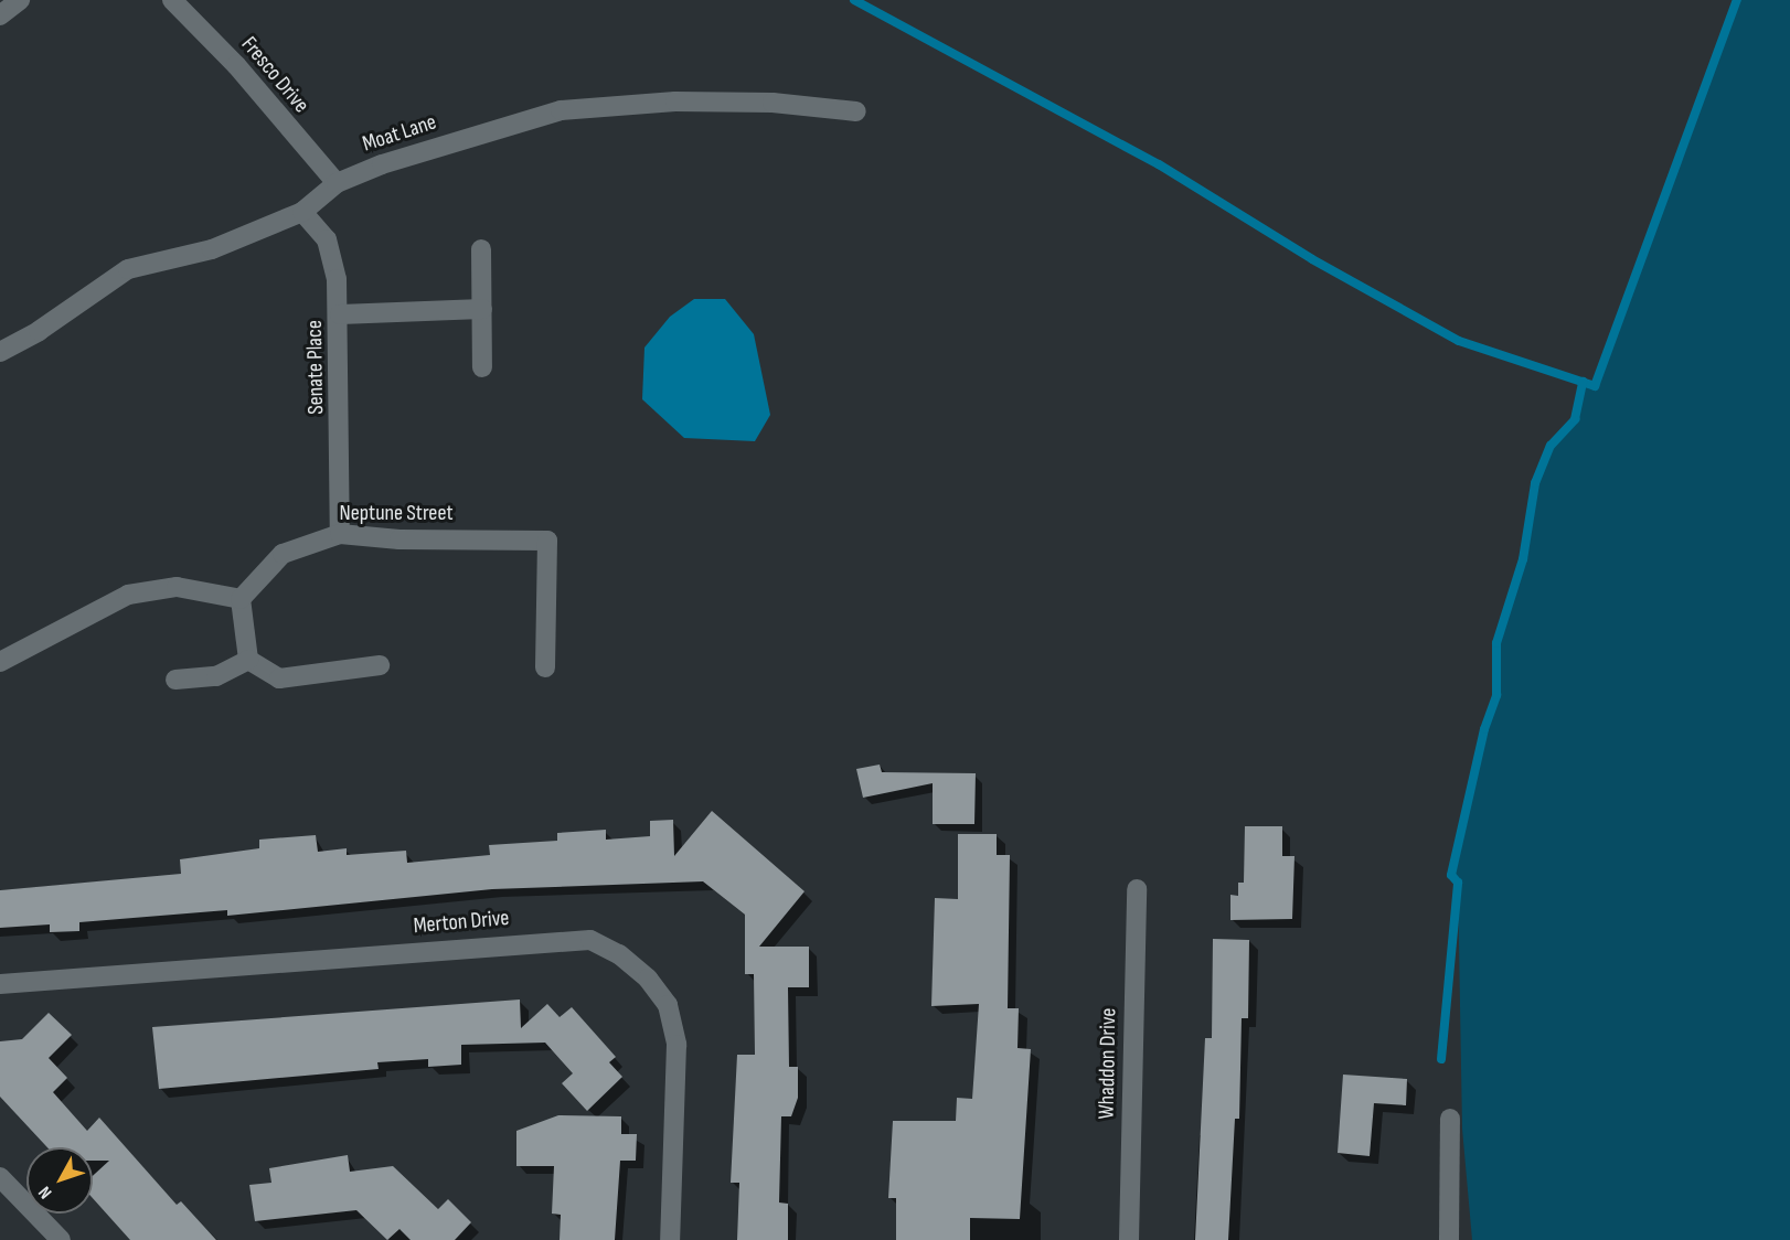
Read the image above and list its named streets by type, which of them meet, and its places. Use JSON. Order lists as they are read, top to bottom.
{
  "streets": {
    "street": [
      "Fresco Drive",
      "Moat Lane",
      "Senate Place",
      "Neptune Street",
      "Merton Drive",
      "Whaddon Drive"
    ]
  },
  "crossings": [
    ["Fresco Drive", "Moat Lane"],
    ["Moat Lane", "Senate Place"],
    ["Senate Place", "Neptune Street"]
  ],
  "north": "bottom left"
}
